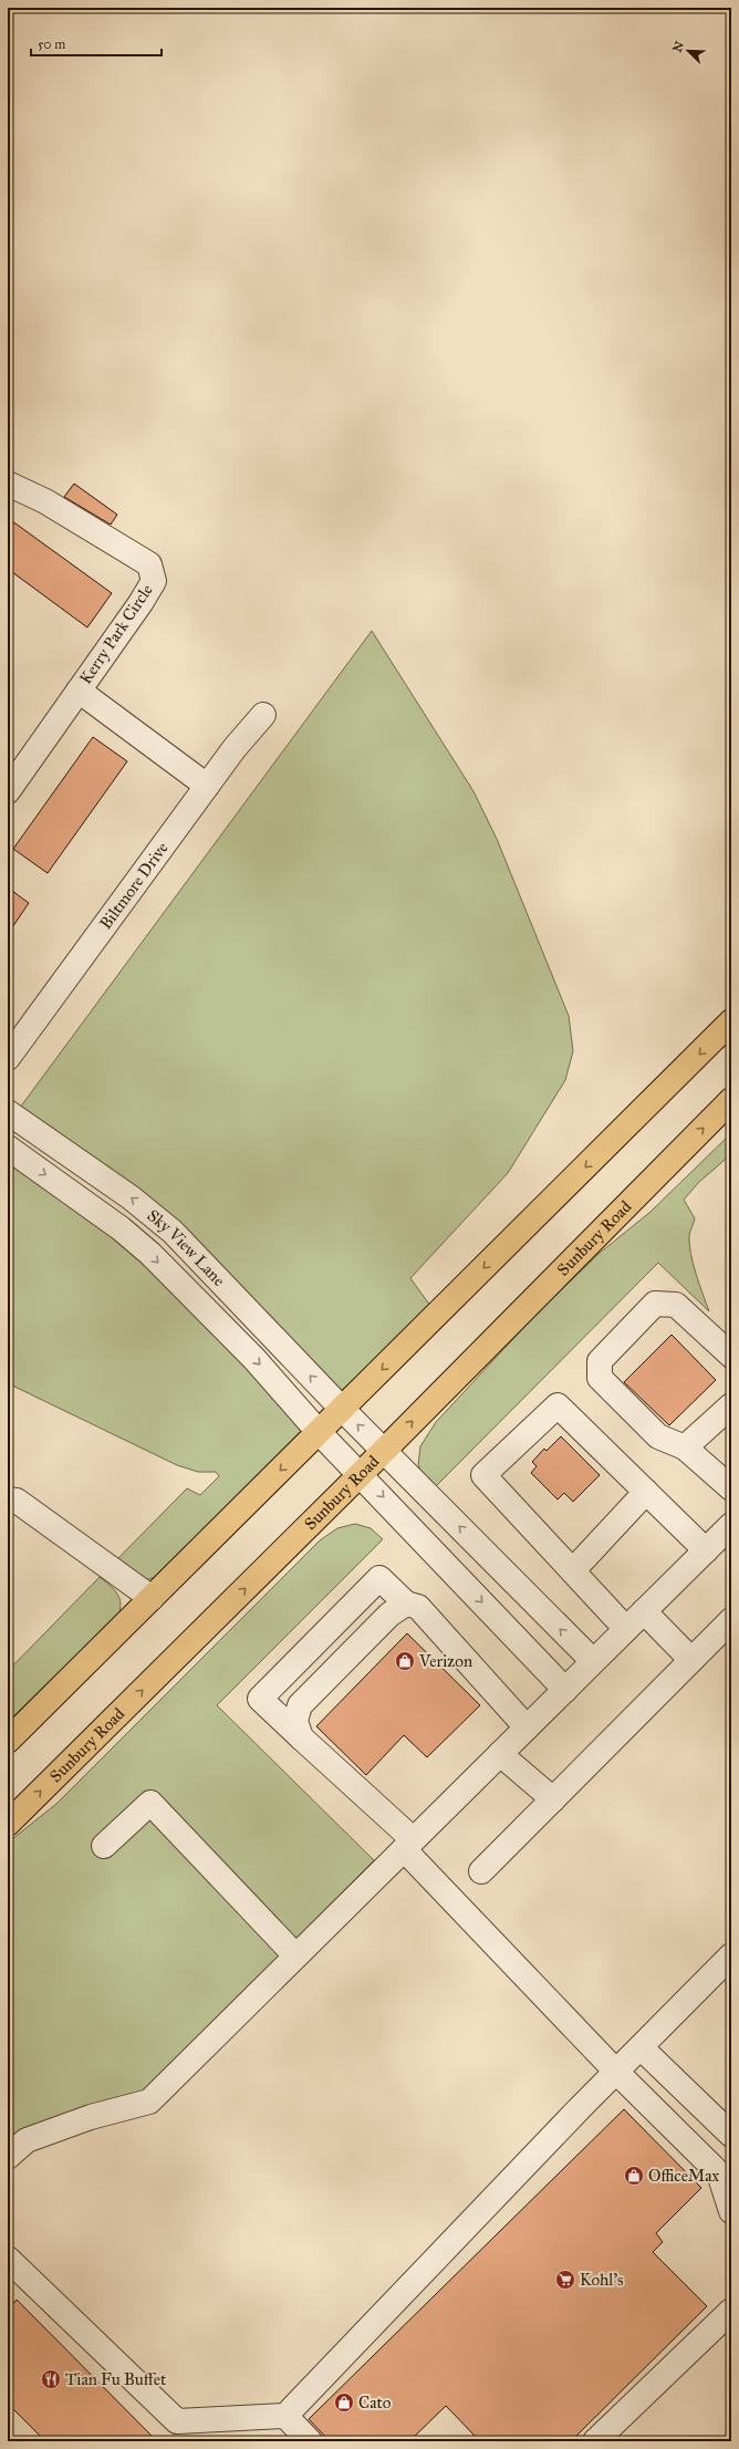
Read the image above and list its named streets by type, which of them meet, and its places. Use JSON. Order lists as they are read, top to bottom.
{
  "streets": {
    "highway": ["Sunbury Road"],
    "street": ["Kerry Park Circle", "Biltmore Drive", "Sky View Lane"]
  },
  "crossings": [
    ["Sunbury Road", "Sky View Lane"]
  ],
  "places": {
    "shop": ["Verizon", "OfficeMax", "Cato"],
    "supermarket": ["Kohl's"],
    "restaurant": ["Tian Fu Buffet"]
  },
  "scale_bar": "50 m",
  "north": "top left"
}
